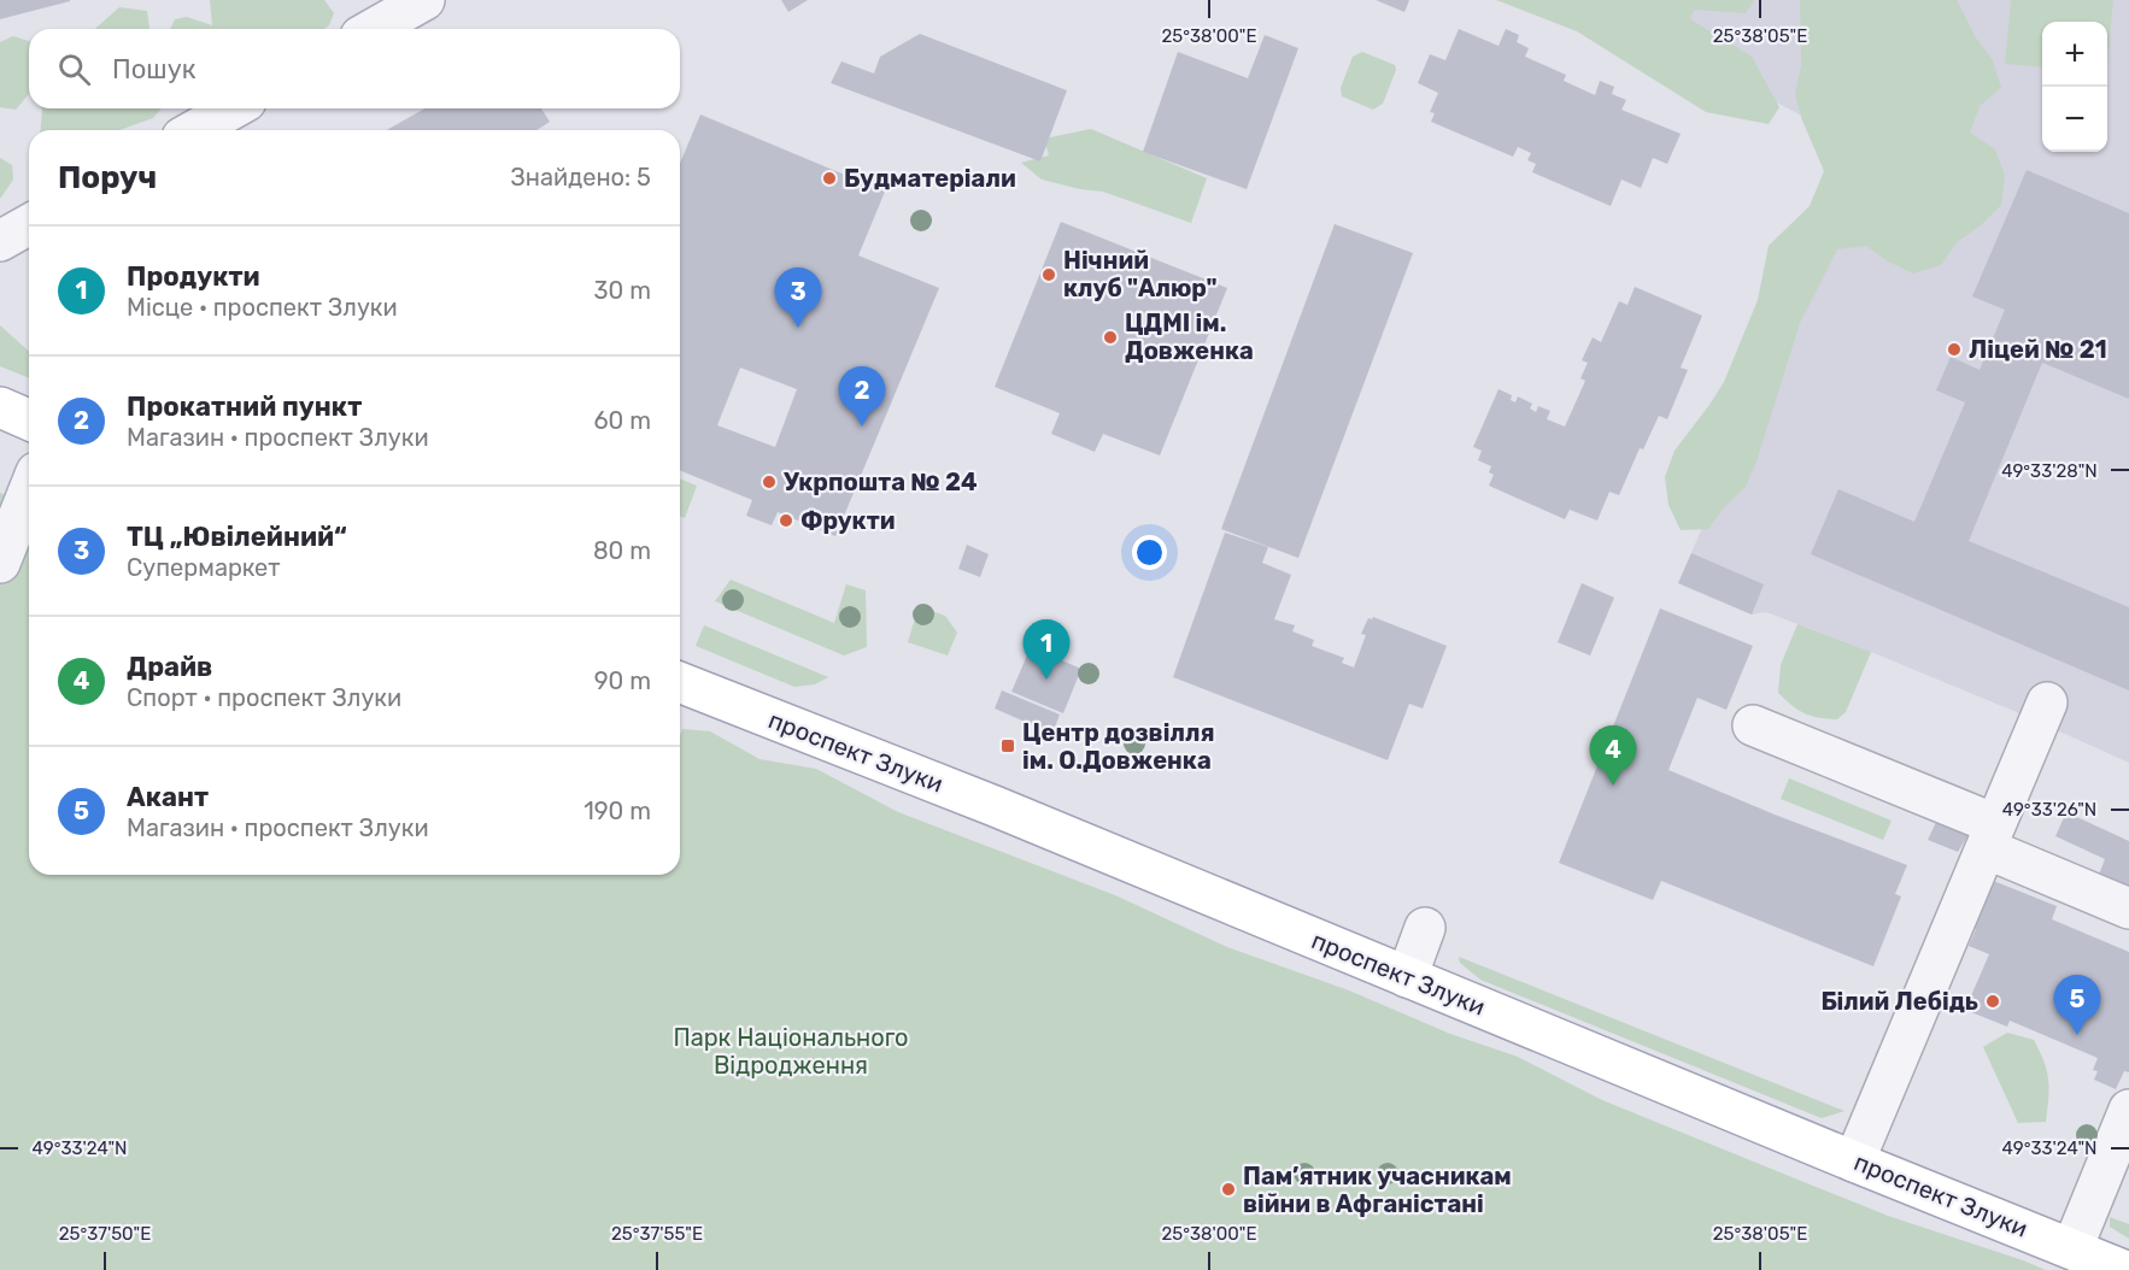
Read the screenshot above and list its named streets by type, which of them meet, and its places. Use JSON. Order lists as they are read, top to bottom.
{
  "streets": {
    "main road": ["проспект Злуки"]
  },
  "parks": ["Парк Національного Відродження"],
  "places": {
    "other": [
      "Будматеріали",
      "Нічний клуб \"Алюр\"",
      "ЦДМІ ім. Довженка",
      "Ліцей № 21",
      "Укрпошта № 24",
      "Фрукти",
      "Білий Лебідь",
      "Пам’ятник учасникам війни в Афганістані"
    ],
    "transit": ["Центр дозвілля ім. О.Довженка"]
  },
  "page": {
    "map_buttons": ["+", "−"],
    "search": "Пошук",
    "heading": ["Поруч", "Знайдено: 5"],
    "list": [
      {
        "mark": "1",
        "name": "Продукти",
        "note": "Місце · проспект Злуки",
        "value": "30 m"
      },
      {
        "mark": "2",
        "name": "Прокатний пункт",
        "note": "Магазин · проспект Злуки",
        "value": "60 m"
      },
      {
        "mark": "3",
        "name": "ТЦ „Ювілейний“",
        "note": "Супермаркет",
        "value": "80 m"
      },
      {
        "mark": "4",
        "name": "Драйв",
        "note": "Спорт · проспект Злуки",
        "value": "90 m"
      },
      {
        "mark": "5",
        "name": "Акант",
        "note": "Магазин · проспект Злуки",
        "value": "190 m"
      }
    ],
    "pins": [
      "3",
      "2",
      "1",
      "4",
      "5"
    ]
  },
  "coordinates": [
    "25°38'00\"E",
    "25°38'05\"E",
    "49°33'28\"N",
    "49°33'26\"N",
    "49°33'24\"N",
    "25°37'50\"E",
    "25°37'55\"E"
  ]
}
